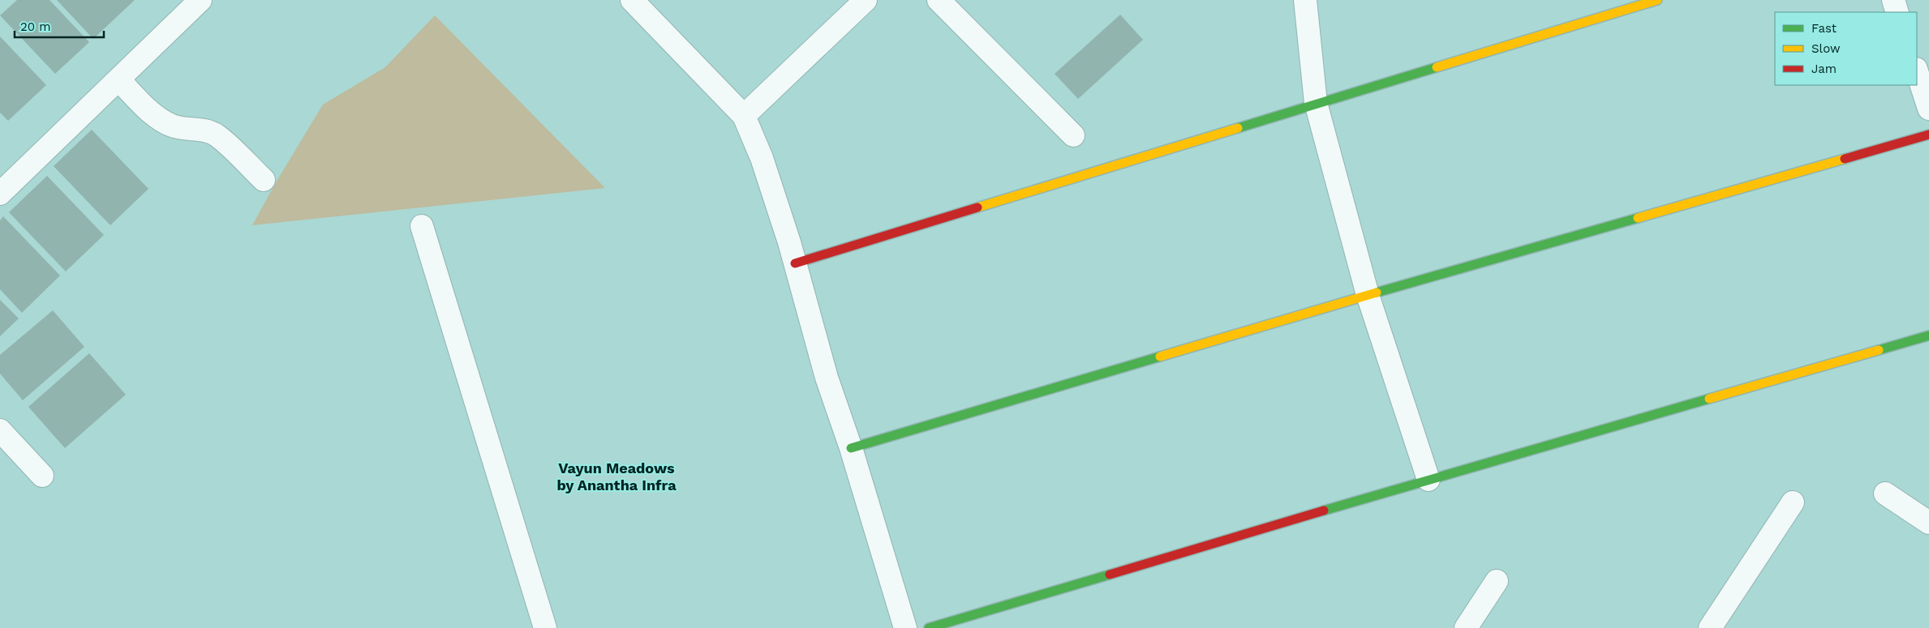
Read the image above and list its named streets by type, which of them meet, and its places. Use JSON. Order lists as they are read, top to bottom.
{
  "districts": ["Vayun Meadows by Anantha Infra"],
  "legend": ["Fast", "Slow", "Jam"],
  "scale_bar": "20 m"
}
